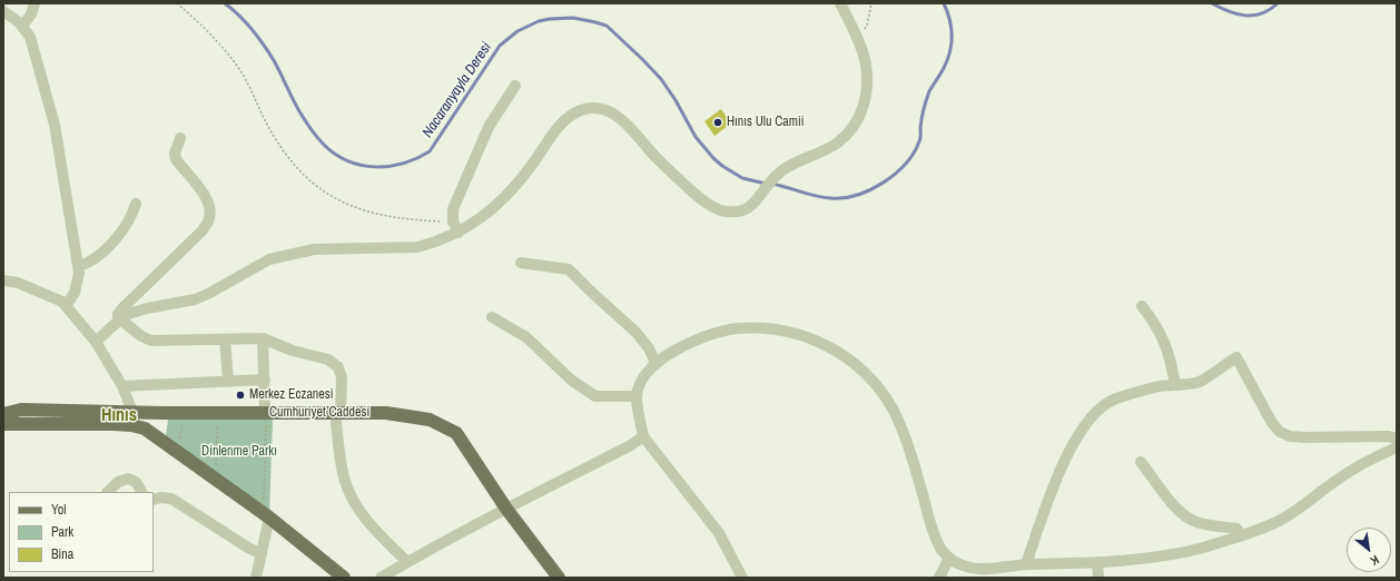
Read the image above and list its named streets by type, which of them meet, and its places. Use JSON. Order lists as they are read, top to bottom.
{
  "streets": {
    "main road": ["Cumhuriyet Caddesi"]
  },
  "districts": ["Hınıs"],
  "water": ["Nacaranyayla Deresi"],
  "parks": ["Dinlenme Parkı"],
  "places": ["Hınıs Ulu Camii", "Merkez Eczanesi"],
  "legend": ["Yol", "Park", "Bina"],
  "north": "bottom right"
}
